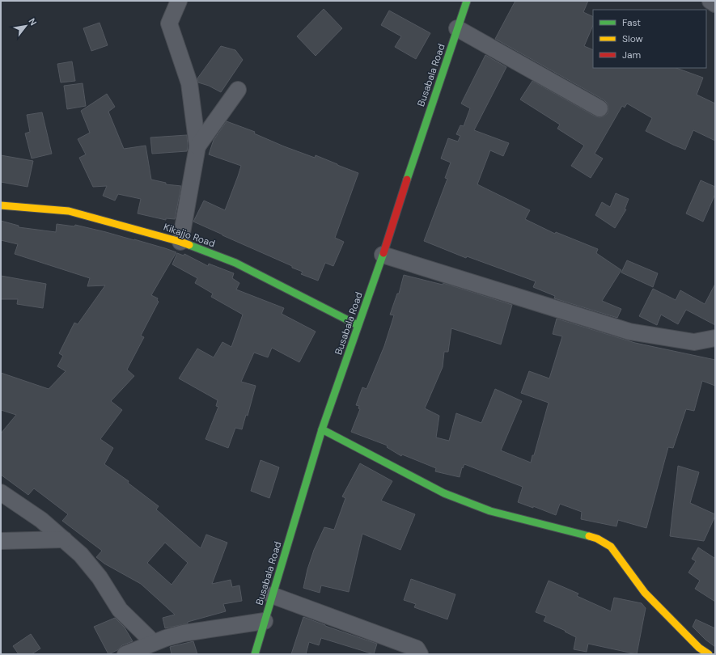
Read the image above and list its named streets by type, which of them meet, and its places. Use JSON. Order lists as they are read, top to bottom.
{
  "streets": {
    "street": ["Busabala Road", "Kikajjo Road"]
  },
  "crossings": [
    ["Busabala Road", "Kikajjo Road"]
  ],
  "legend": ["Fast", "Slow", "Jam"],
  "north": "top right"
}
